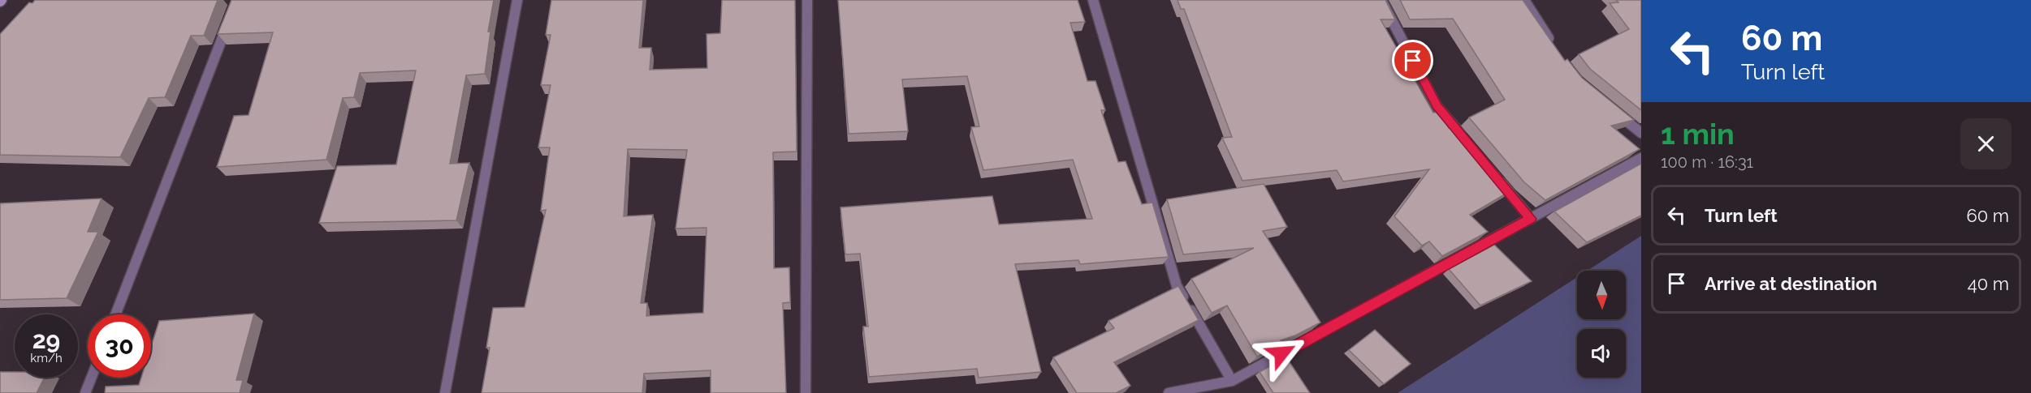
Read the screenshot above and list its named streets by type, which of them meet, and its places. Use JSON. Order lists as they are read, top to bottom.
{
  "north": "bottom",
  "page": {
    "turn": ["60 m", "Turn left"],
    "heading": ["1 min", "100 m · 16:31"],
    "list": [
      {
        "name": "Turn left",
        "value": "60 m"
      },
      {
        "name": "Arrive at destination",
        "value": "40 m"
      }
    ],
    "speed": "29 km/h",
    "limit": "30"
  }
}
